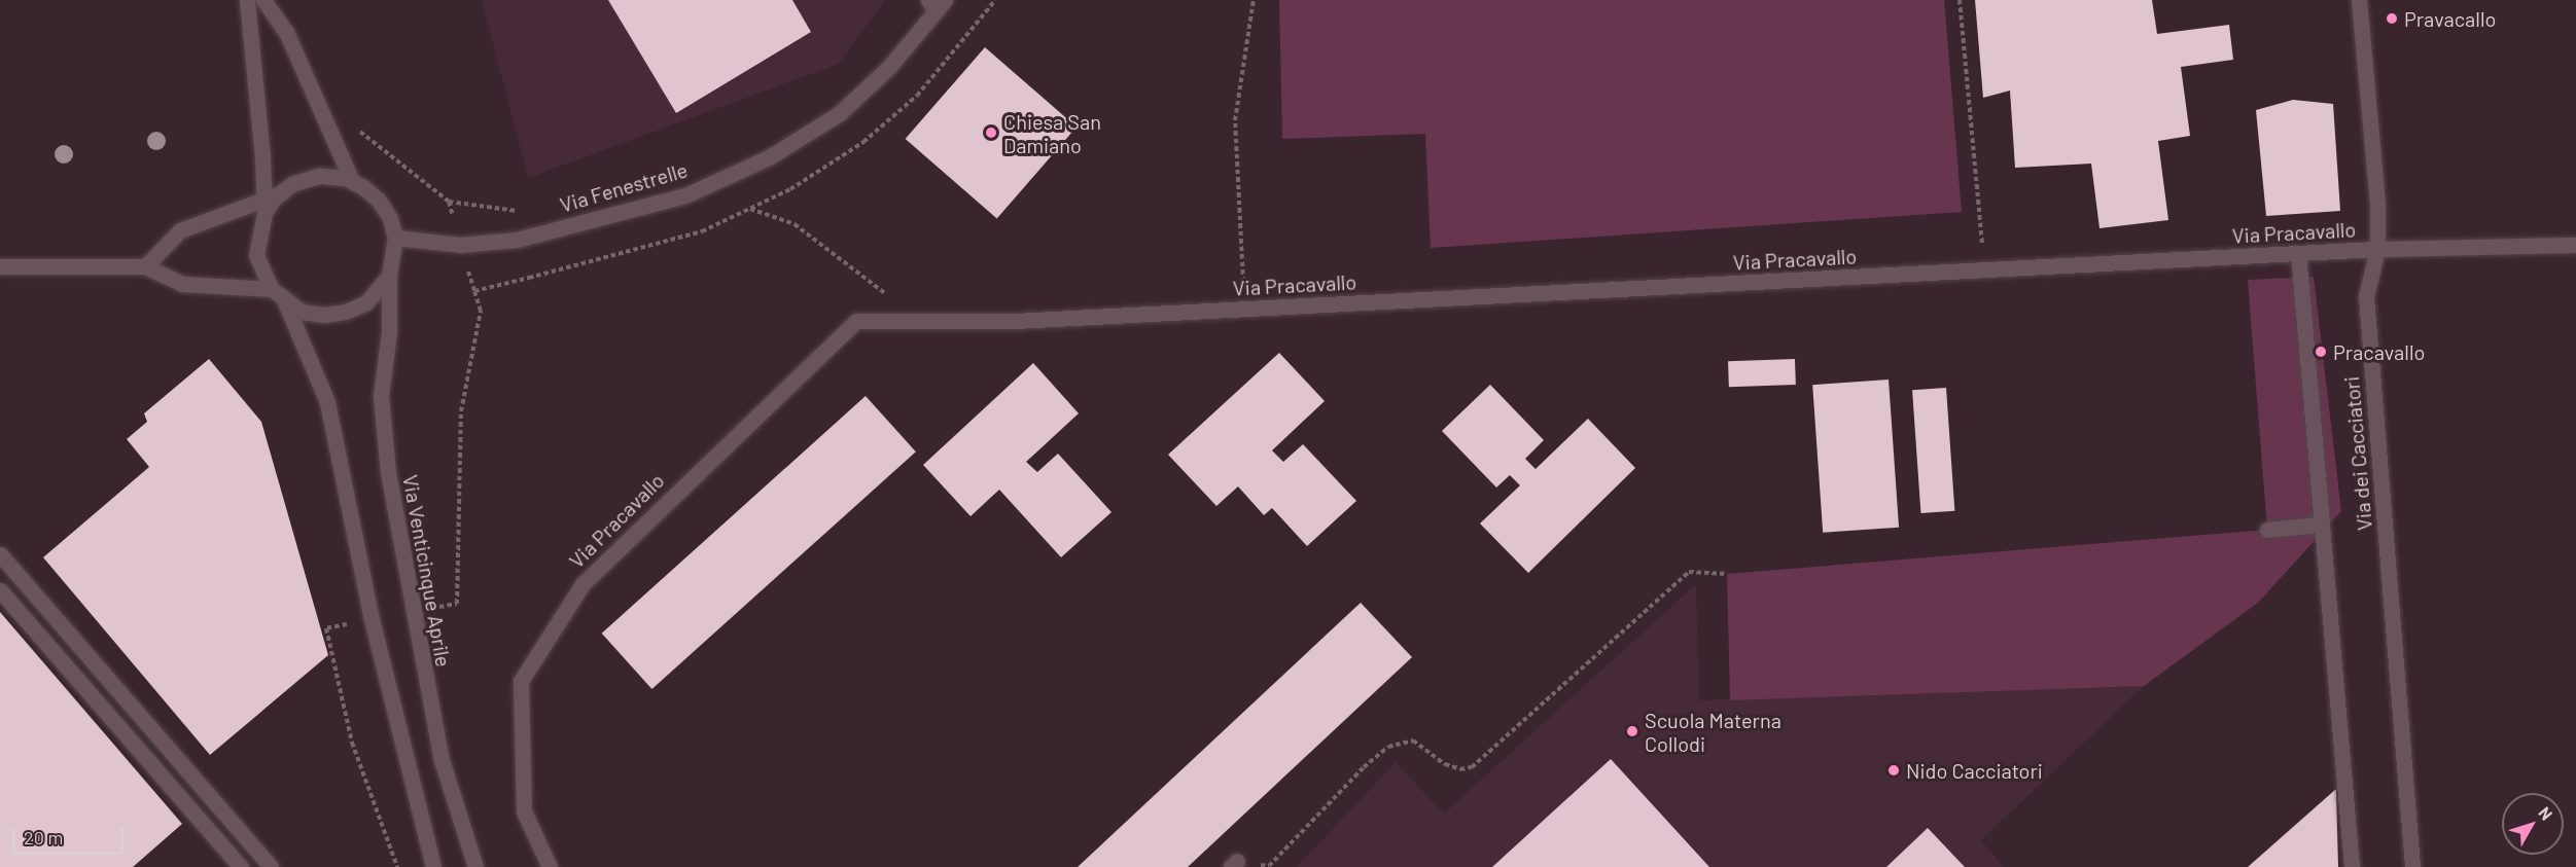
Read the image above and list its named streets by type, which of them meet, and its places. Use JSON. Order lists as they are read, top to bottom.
{
  "streets": {
    "street": [
      "Via Fenestrelle",
      "Via Pracavallo",
      "Via dei Cacciatori",
      "Via Venticinque Aprile"
    ]
  },
  "crossings": [
    ["Via Fenestrelle", "Via Venticinque Aprile"],
    ["Via Pracavallo", "Via dei Cacciatori"]
  ],
  "places": [
    "Pravacallo",
    "Chiesa San Damiano",
    "Pracavallo",
    "Scuola Materna Collodi",
    "Nido Cacciatori"
  ],
  "scale_bar": "20 m",
  "north": "top right"
}
